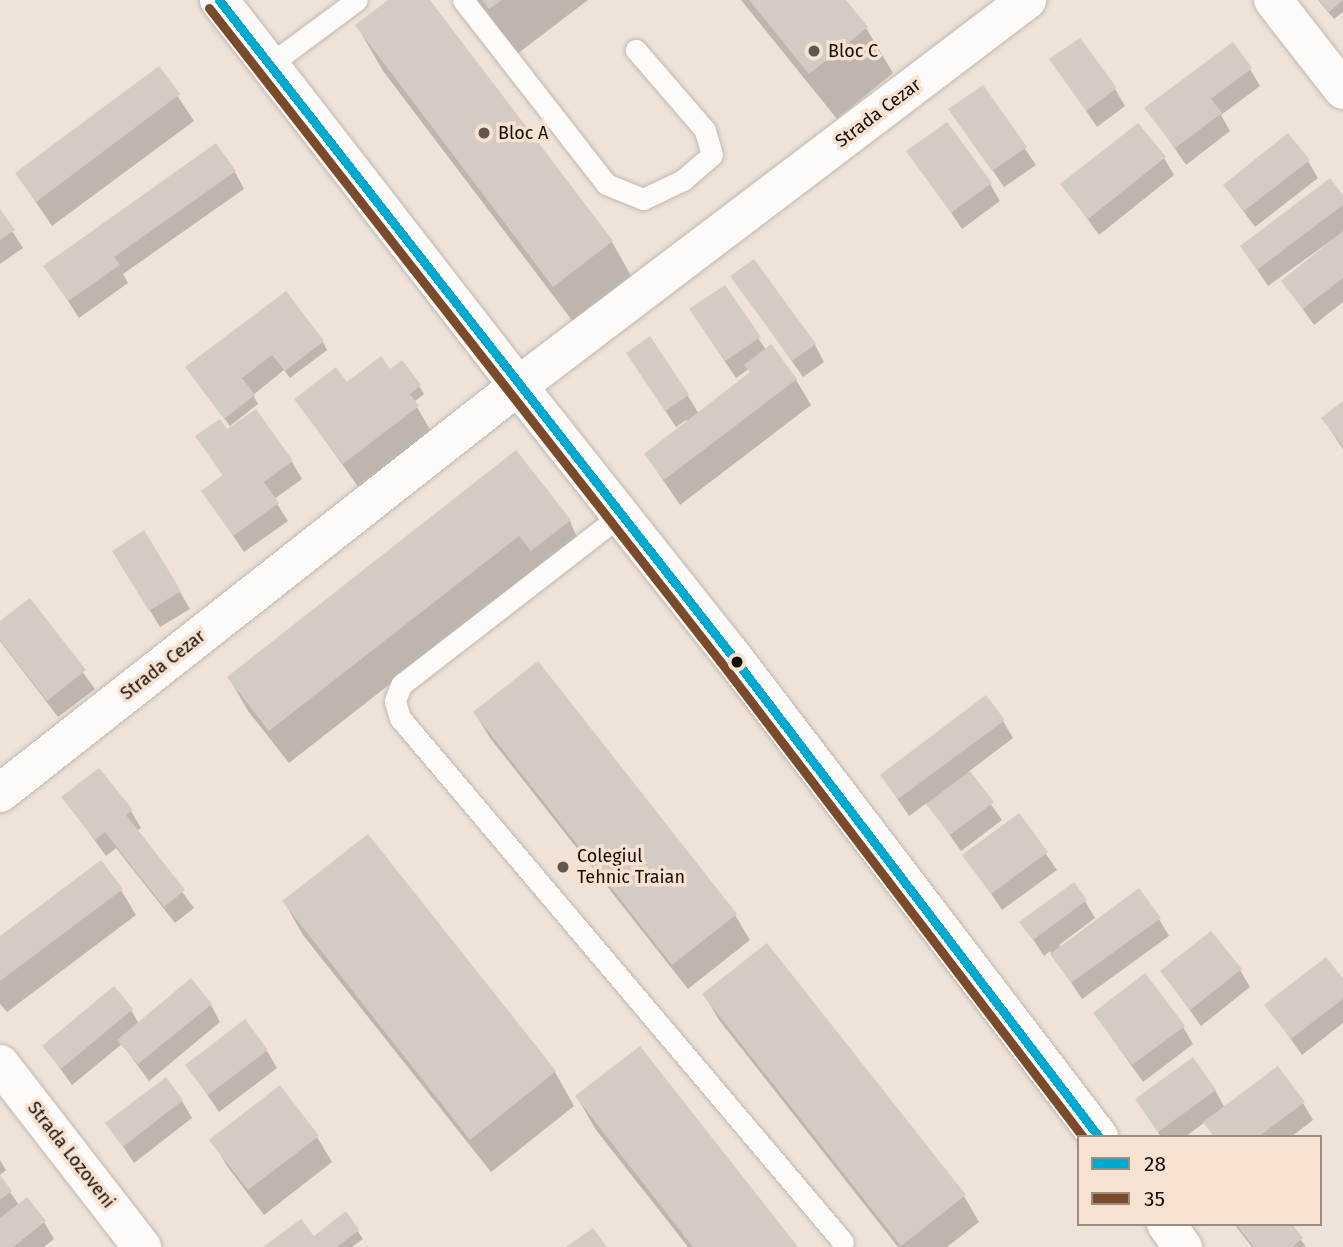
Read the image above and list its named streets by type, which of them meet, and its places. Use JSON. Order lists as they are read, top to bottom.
{
  "streets": {
    "street": ["Strada Cezar", "Strada Lozoveni"]
  },
  "places": ["Bloc C", "Bloc A", "Colegiul Tehnic Traian"],
  "lines": ["transit line 28", "transit line 35"],
  "legend": ["28", "35"]
}
